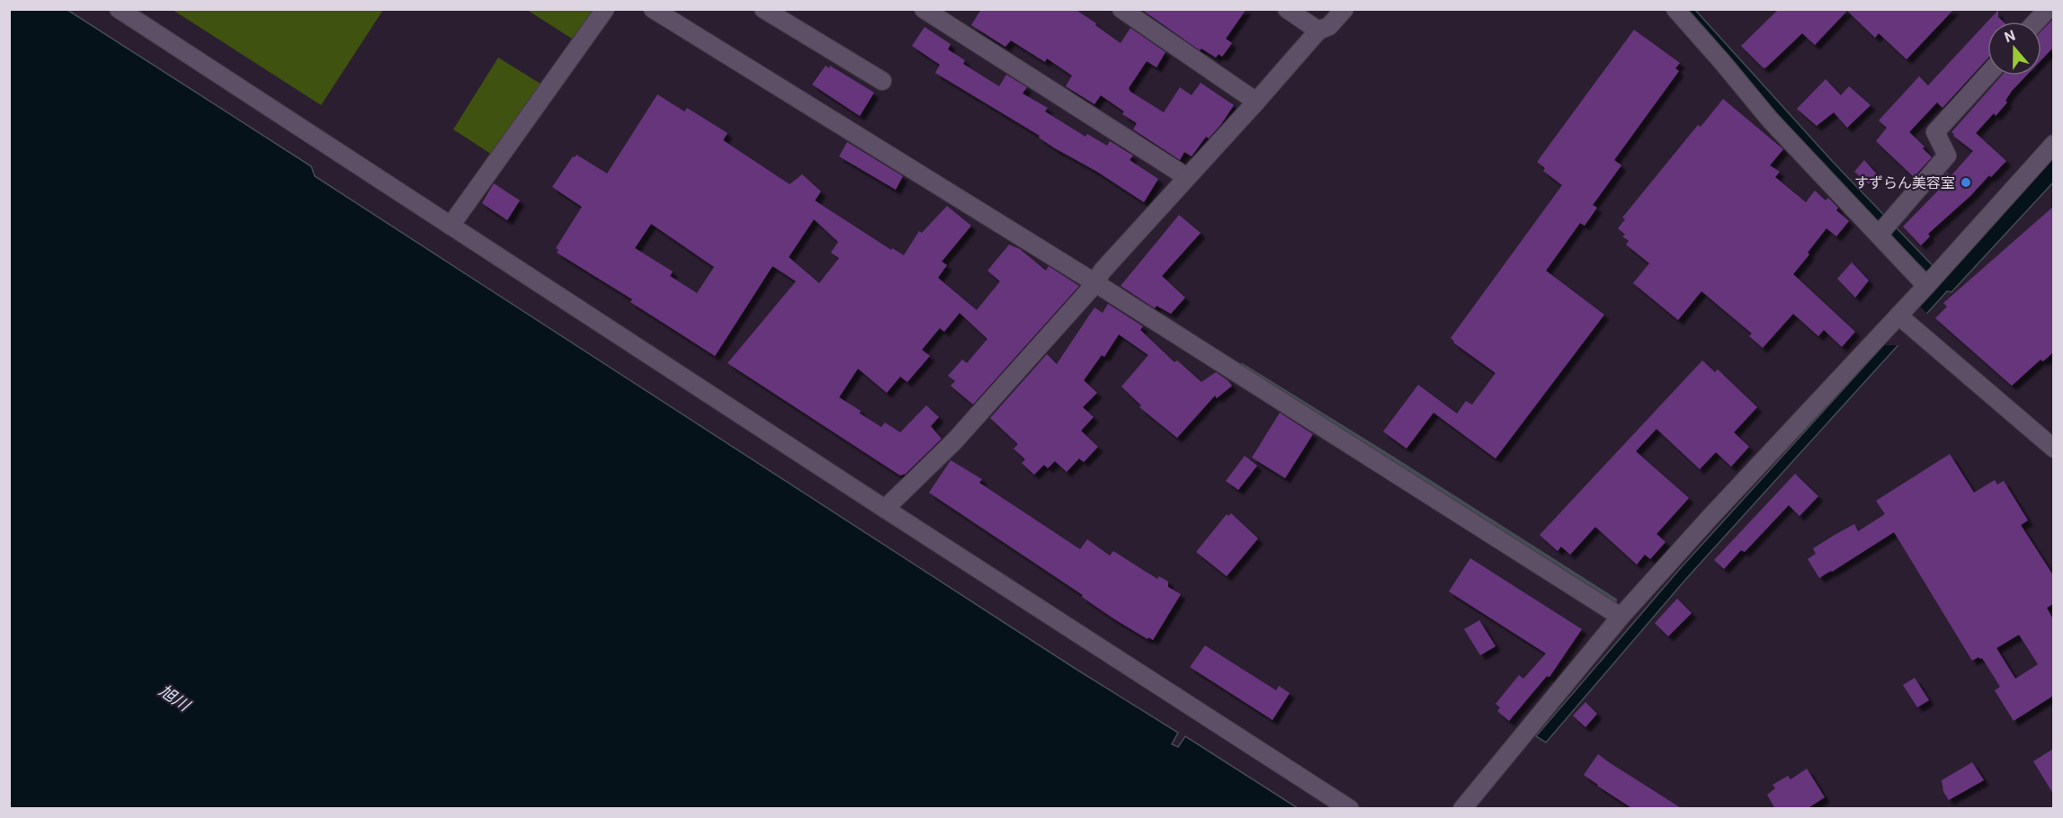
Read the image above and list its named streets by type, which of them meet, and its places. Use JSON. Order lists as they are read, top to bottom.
{
  "water": ["旭川"],
  "places": ["すずらん美容室"],
  "north": "top"
}
